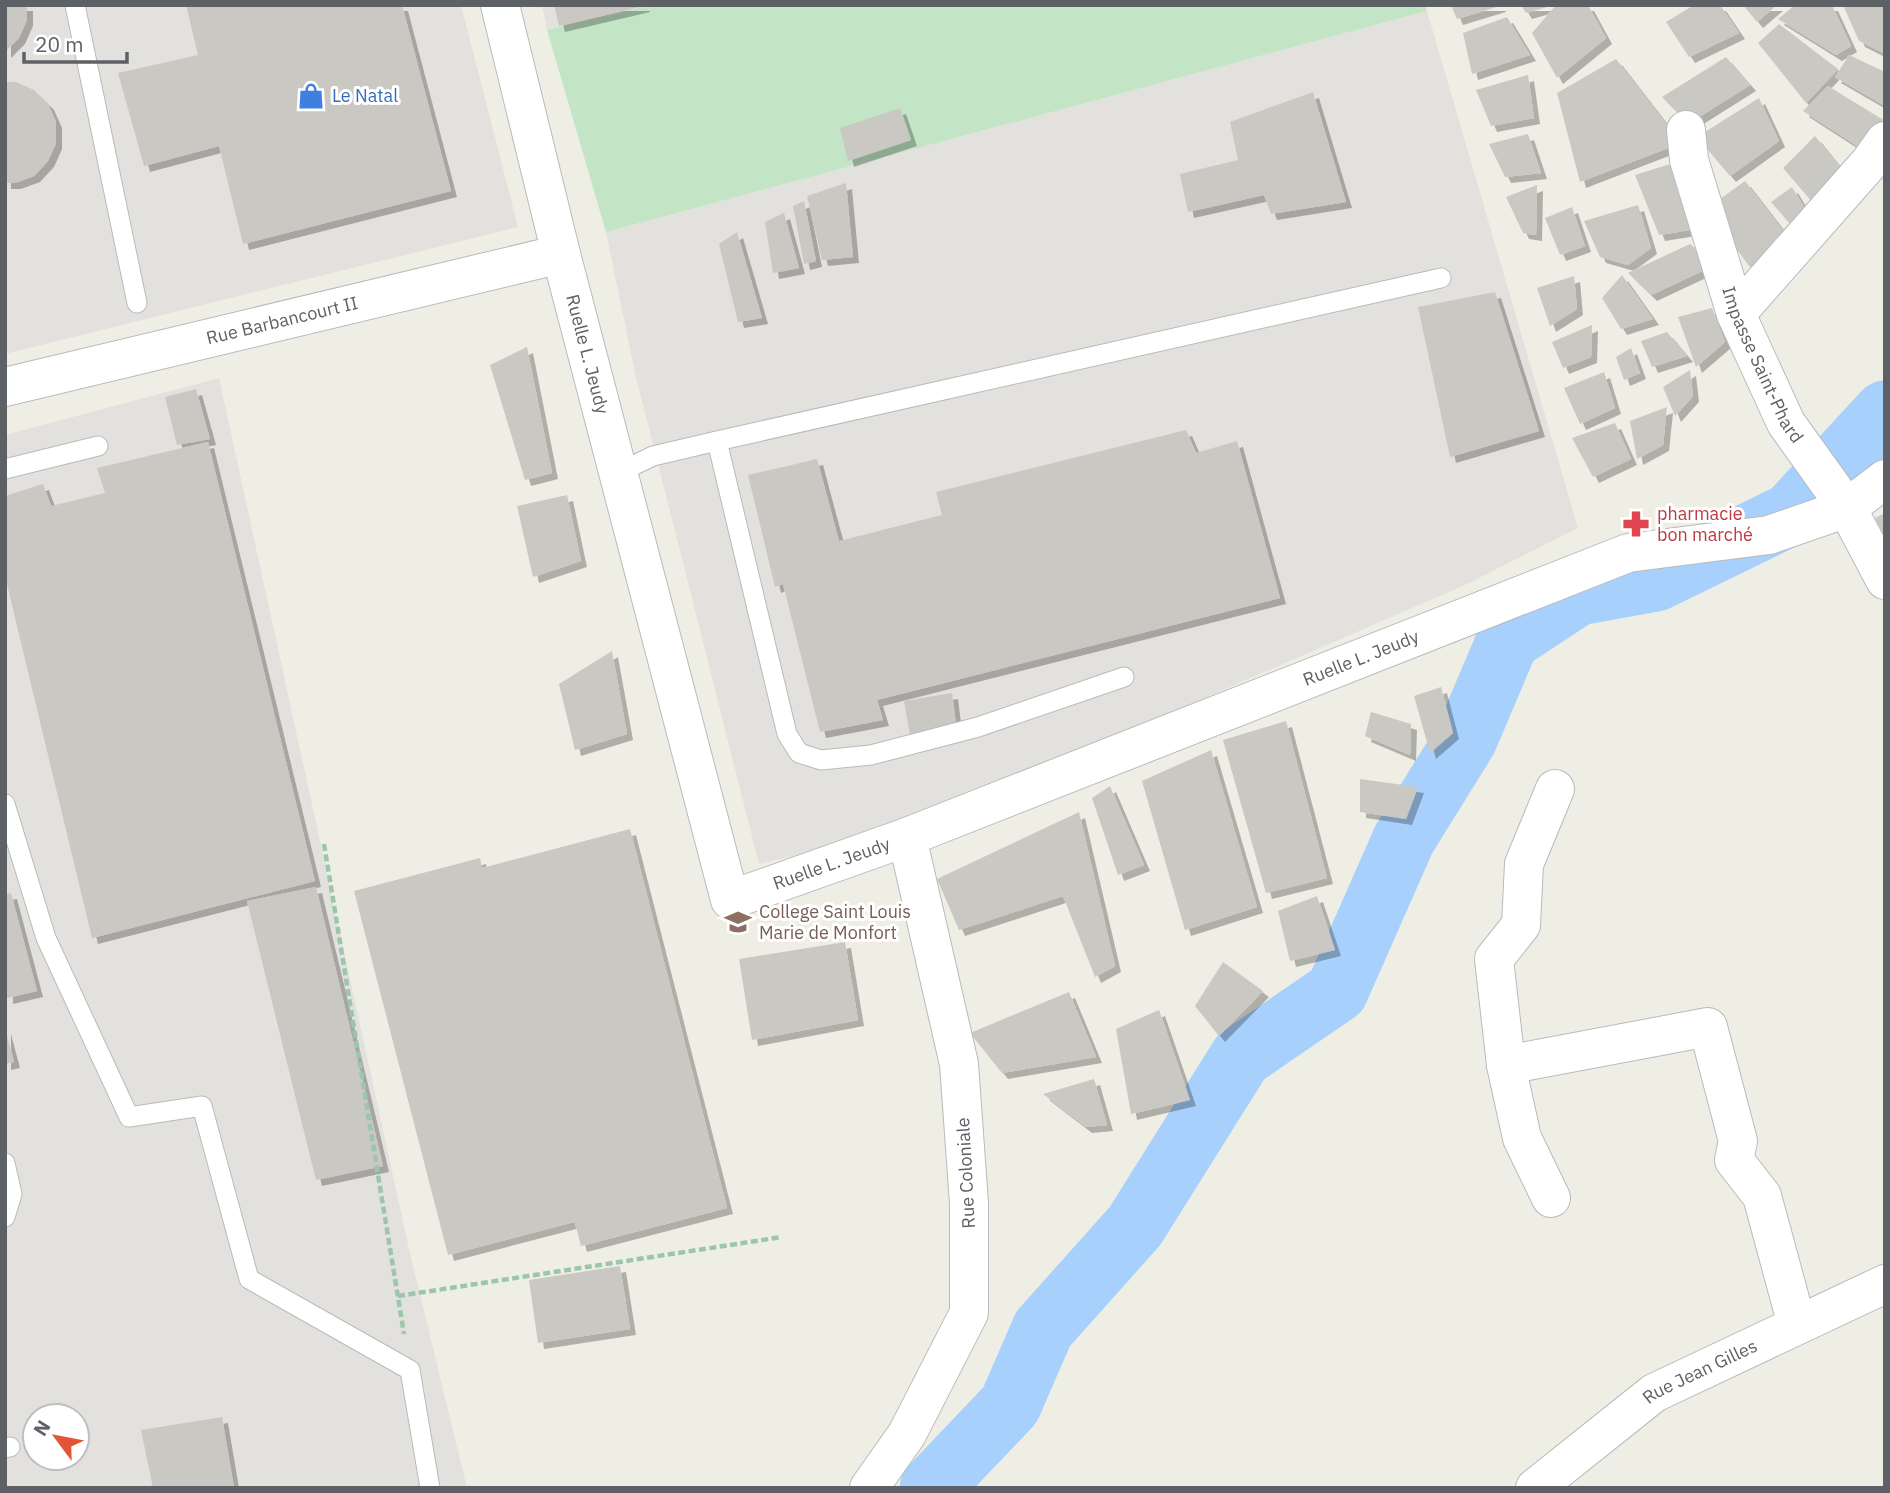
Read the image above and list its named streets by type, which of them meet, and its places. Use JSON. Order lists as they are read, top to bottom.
{
  "streets": {
    "street": [
      "Rue Barbancourt II",
      "Ruelle L. Jeudy",
      "Impasse Saint-Phard",
      "Rue Coloniale",
      "Rue Jean Gilles"
    ]
  },
  "crossings": [
    ["Rue Barbancourt II", "Ruelle L. Jeudy"],
    ["Ruelle L. Jeudy", "Impasse Saint-Phard"],
    ["Ruelle L. Jeudy", "Rue Coloniale"]
  ],
  "places": {
    "shop": ["Le Natal"],
    "pharmacy": ["pharmacie bon marché"],
    "school or university": ["College Saint Louis Marie de Monfort"]
  },
  "scale_bar": "20 m",
  "north": "top left"
}
